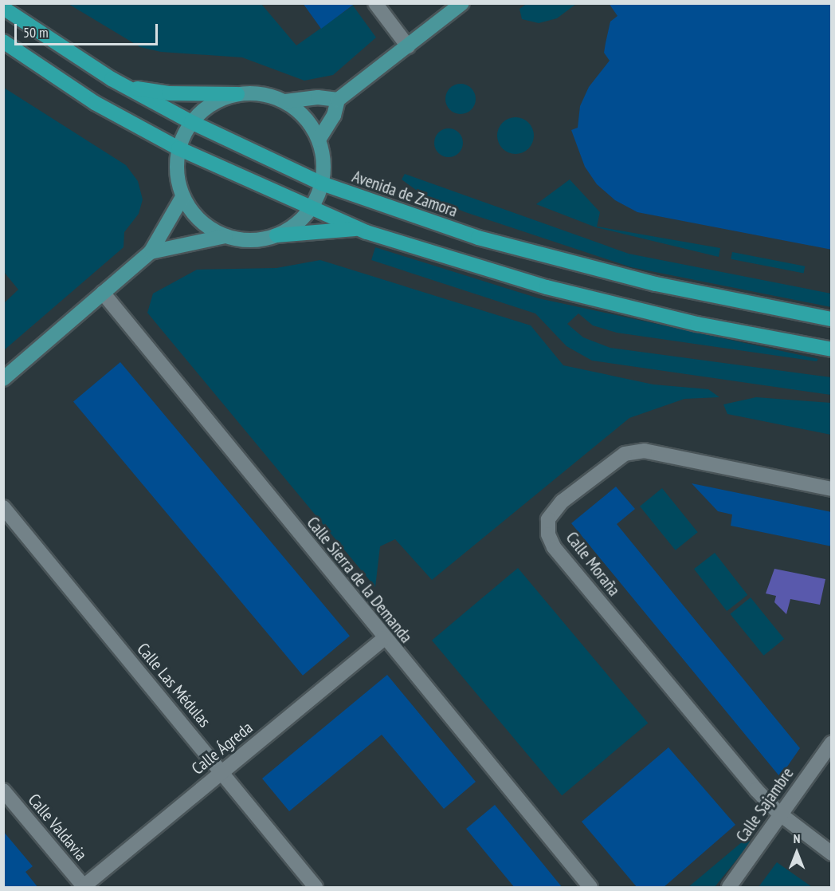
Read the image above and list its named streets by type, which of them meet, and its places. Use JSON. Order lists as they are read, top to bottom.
{
  "streets": {
    "highway": ["Avenida de Zamora"],
    "street": [
      "Calle Moraña",
      "Calle Sierra de la Demanda",
      "Calle Las Médulas",
      "Calle Ágreda",
      "Calle Sajambre",
      "Calle Valdavia"
    ]
  },
  "crossings": [
    ["Calle Moraña", "Calle Sajambre"],
    ["Calle Sierra de la Demanda", "Calle Ágreda"],
    ["Calle Las Médulas", "Calle Ágreda"],
    ["Calle Ágreda", "Calle Valdavia"]
  ],
  "scale_bar": "50 m",
  "north": "top"
}
